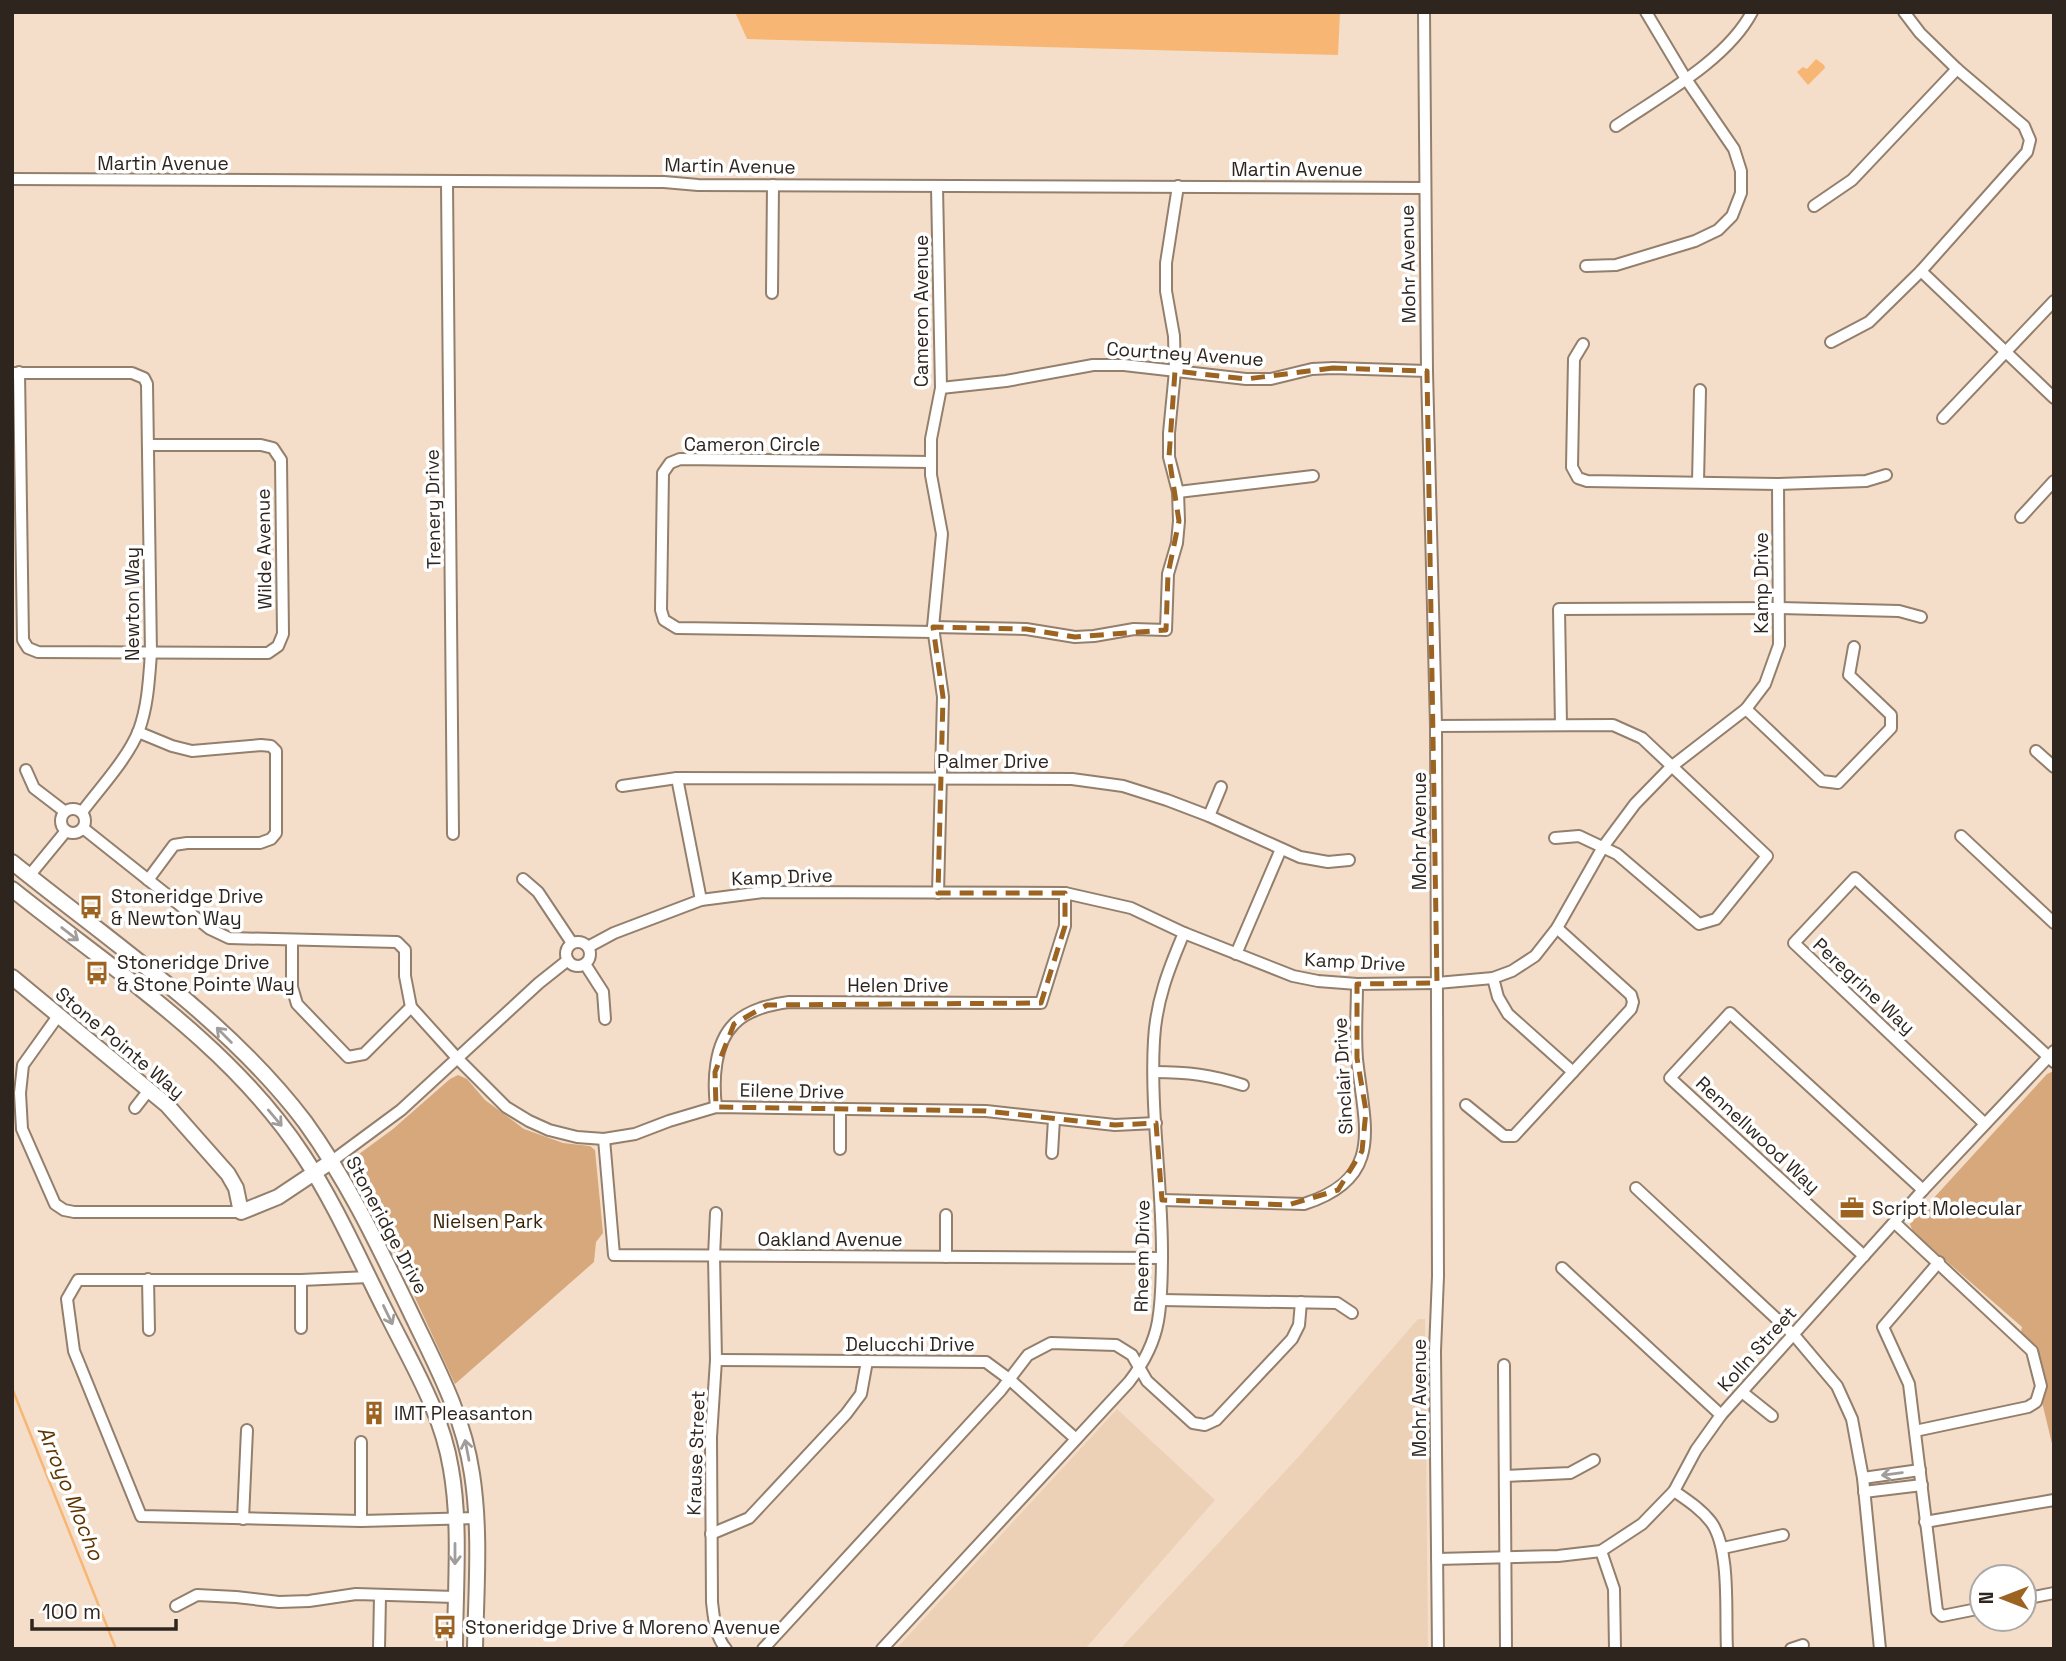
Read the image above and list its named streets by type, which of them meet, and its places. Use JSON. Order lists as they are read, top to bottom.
{
  "streets": {
    "main road": ["Stone Pointe Way", "Stoneridge Drive"],
    "street": [
      "Martin Avenue",
      "Mohr Avenue",
      "Cameron Avenue",
      "Courtney Avenue",
      "Cameron Circle",
      "Trenery Drive",
      "Wilde Avenue",
      "Kamp Drive",
      "Newton Way",
      "Palmer Drive",
      "Helen Drive",
      "Peregrine Way",
      "Sinclair Drive",
      "Eilene Drive",
      "Rennellwood Way",
      "Oakland Avenue",
      "Rheem Drive",
      "Delucchi Drive",
      "Kolln Street",
      "Krause Street"
    ]
  },
  "crossings": [
    ["Martin Avenue", "Mohr Avenue"],
    ["Martin Avenue", "Cameron Avenue"],
    ["Martin Avenue", "Trenery Drive"],
    ["Mohr Avenue", "Courtney Avenue"],
    ["Mohr Avenue", "Kamp Drive"],
    ["Mohr Avenue", "Kolln Street"],
    ["Cameron Avenue", "Courtney Avenue"],
    ["Cameron Avenue", "Cameron Circle"],
    ["Cameron Avenue", "Kamp Drive"],
    ["Cameron Avenue", "Palmer Drive"],
    ["Wilde Avenue", "Newton Way"],
    ["Kamp Drive", "Helen Drive"],
    ["Kamp Drive", "Sinclair Drive"],
    ["Kamp Drive", "Rheem Drive"],
    ["Helen Drive", "Eilene Drive"],
    ["Peregrine Way", "Kolln Street"],
    ["Sinclair Drive", "Rheem Drive"],
    ["Eilene Drive", "Oakland Avenue"],
    ["Eilene Drive", "Rheem Drive"],
    ["Rennellwood Way", "Kolln Street"],
    ["Oakland Avenue", "Rheem Drive"],
    ["Oakland Avenue", "Krause Street"],
    ["Rheem Drive", "Delucchi Drive"],
    ["Delucchi Drive", "Krause Street"]
  ],
  "water": ["Arroyo Mocho"],
  "parks": ["Nielsen Park"],
  "places": {
    "bus stop": ["Stoneridge Drive & Newton Way", "Stoneridge Drive & Stone Pointe Way", "Stoneridge Drive & Moreno Avenue"],
    "office": ["Script Molecular"],
    "building": ["IMT Pleasanton"]
  },
  "scale_bar": "100 m",
  "north": "left"
}
